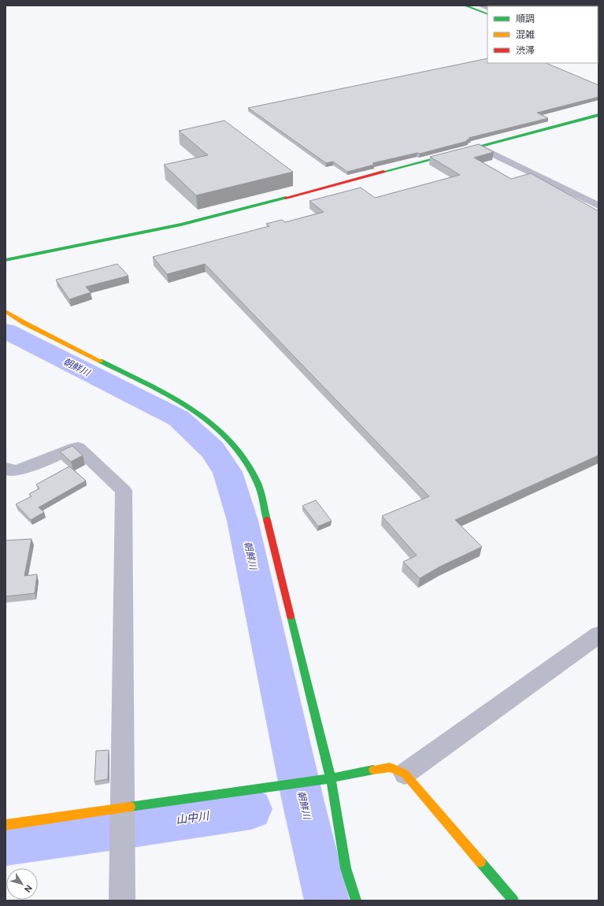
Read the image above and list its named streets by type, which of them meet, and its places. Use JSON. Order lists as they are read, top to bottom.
{
  "water": ["朝鮮川", "山中川"],
  "legend": ["順調", "混雑", "渋滞"],
  "north": "bottom right"
}
